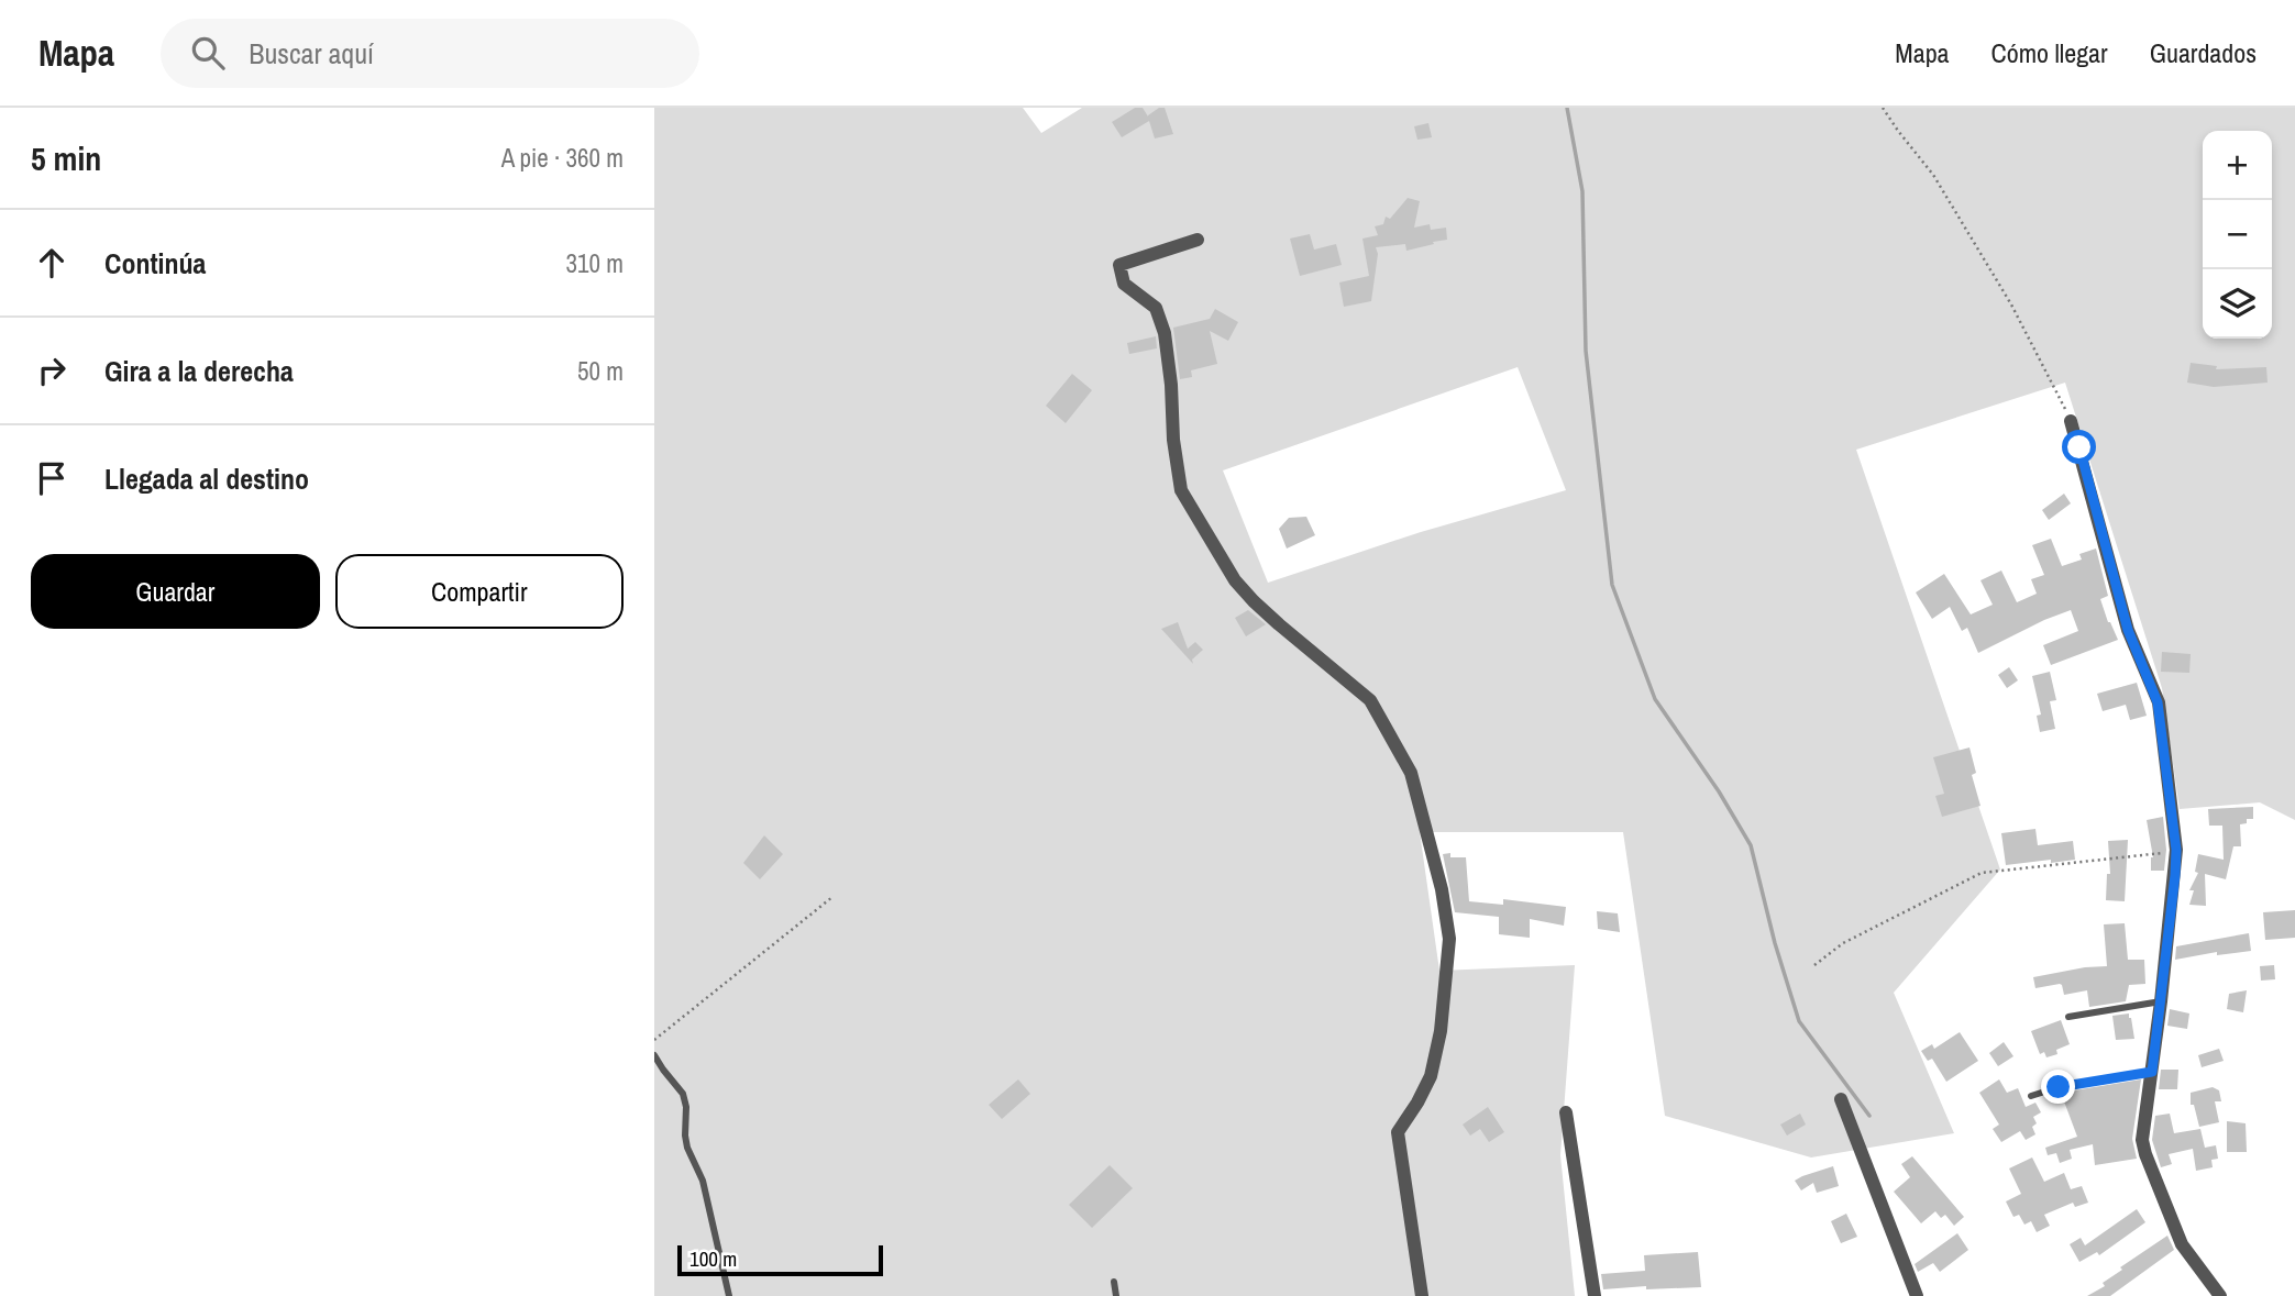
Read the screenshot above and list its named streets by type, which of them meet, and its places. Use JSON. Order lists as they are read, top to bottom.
{
  "scale_bar": "100 m",
  "page": {
    "header": "Mapa",
    "search": "Buscar aquí",
    "nav": ["Mapa", "Cómo llegar", "Guardados"],
    "heading": ["5 min", "A pie · 360 m"],
    "map_buttons": ["+", "−"],
    "list": [
      ["Continúa", "310 m"],
      ["Gira a la derecha", "50 m"],
      "Llegada al destino"
    ],
    "buttons": ["Guardar", "Compartir"],
    "scale": "100 m"
  }
}
